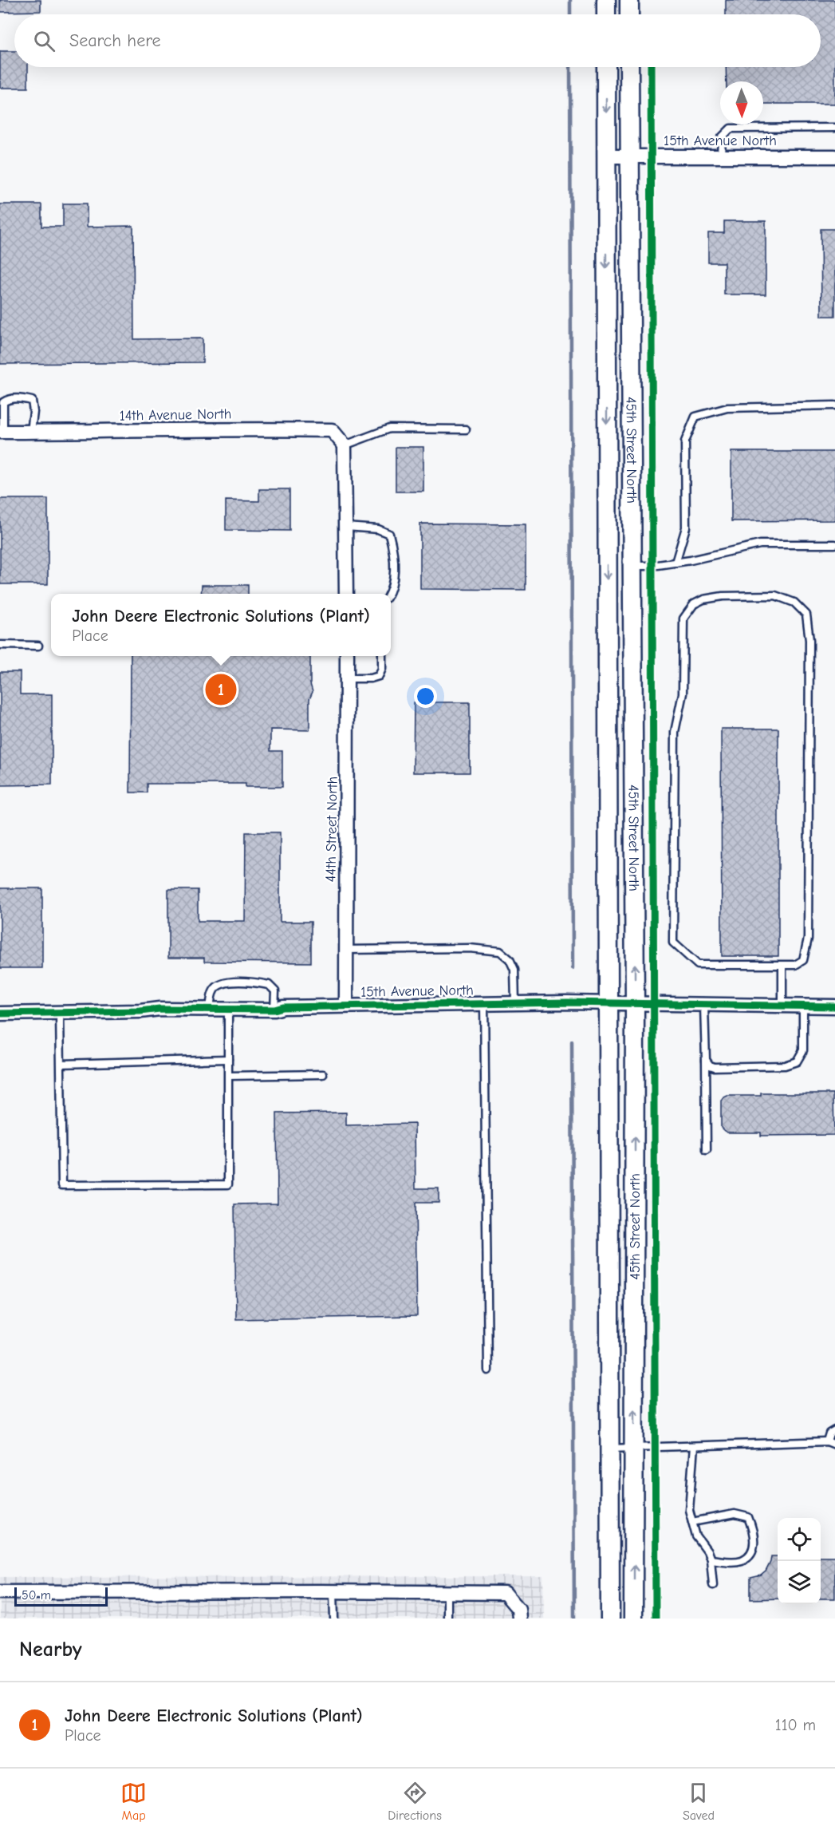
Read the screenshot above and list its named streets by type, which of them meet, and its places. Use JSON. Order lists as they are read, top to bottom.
{
  "streets": {
    "main road": ["45th Street North"],
    "street": ["15th Avenue North", "14th Avenue North", "44th Street North"]
  },
  "crossings": [
    ["15th Avenue North", "45th Street North"],
    ["15th Avenue North", "44th Street North"]
  ],
  "scale_bar": "50 m",
  "north": "bottom",
  "page": {
    "search": "Search here",
    "popup": ["John Deere Electronic Solutions (Plant)", "Place"],
    "pins": "1",
    "scale": "50 m",
    "heading": "Nearby",
    "list": [
      {
        "mark": "1",
        "name": "John Deere Electronic Solutions (Plant)",
        "note": "Place",
        "value": "110 m"
      }
    ],
    "nav": ["Map", "Directions", "Saved"]
  }
}
